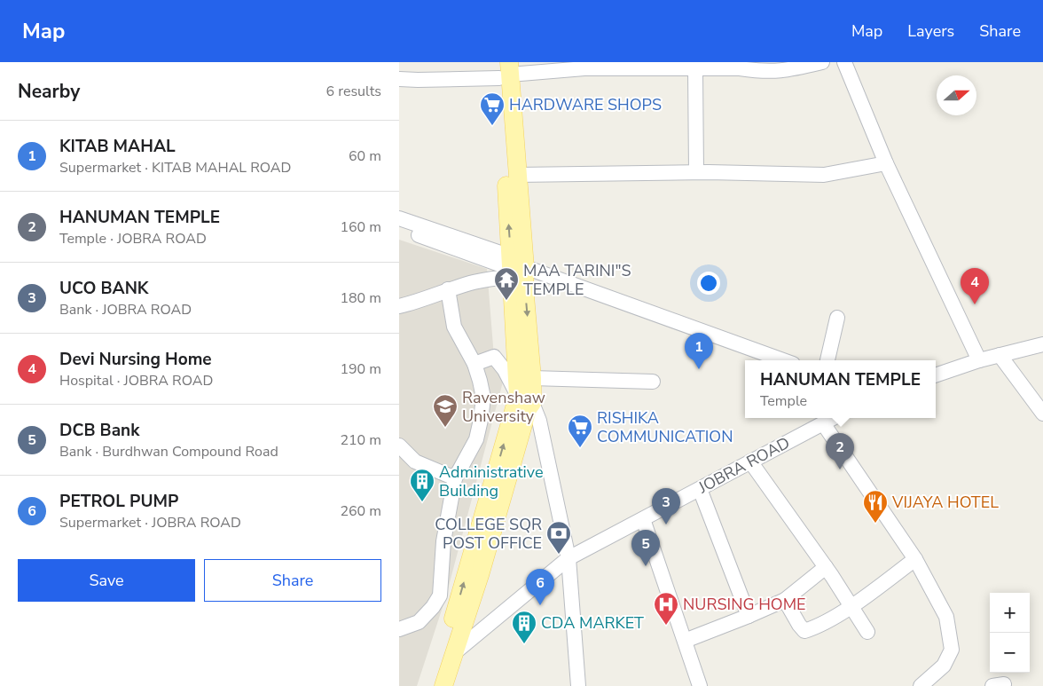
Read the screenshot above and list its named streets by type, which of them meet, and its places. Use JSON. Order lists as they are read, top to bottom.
{
  "streets": {
    "street": ["JOBRA ROAD"]
  },
  "places": {
    "supermarket": ["HARDWARE SHOPS", "RISHIKA COMMUNICATION"],
    "temple": ["MAA TARINI\"S TEMPLE"],
    "school or university": ["Ravenshaw University"],
    "building": ["Administrative Building", "CDA MARKET"],
    "restaurant": ["VIJAYA HOTEL"],
    "bank": ["COLLEGE SQR POST OFFICE"],
    "hospital": ["NURSING HOME"]
  },
  "north": "right",
  "page": {
    "header": "Map",
    "nav": ["Map", "Layers", "Share"],
    "heading": ["Nearby", "6 results"],
    "list": [
      {
        "mark": "1",
        "name": "KITAB MAHAL",
        "note": "Supermarket · KITAB MAHAL ROAD",
        "value": "60 m"
      },
      {
        "mark": "2",
        "name": "HANUMAN TEMPLE",
        "note": "Temple · JOBRA ROAD",
        "value": "160 m"
      },
      {
        "mark": "3",
        "name": "UCO BANK",
        "note": "Bank · JOBRA ROAD",
        "value": "180 m"
      },
      {
        "mark": "4",
        "name": "Devi Nursing Home",
        "note": "Hospital · JOBRA ROAD",
        "value": "190 m"
      },
      {
        "mark": "5",
        "name": "DCB Bank",
        "note": "Bank · Burdhwan Compound Road",
        "value": "210 m"
      },
      {
        "mark": "6",
        "name": "PETROL PUMP",
        "note": "Supermarket · JOBRA ROAD",
        "value": "260 m"
      }
    ],
    "pins": [
      "4",
      "1",
      "2",
      "3",
      "5",
      "6"
    ],
    "popup": ["HANUMAN TEMPLE", "Temple"],
    "buttons": ["Save", "Share"],
    "map_buttons": ["+", "−"]
  }
}
